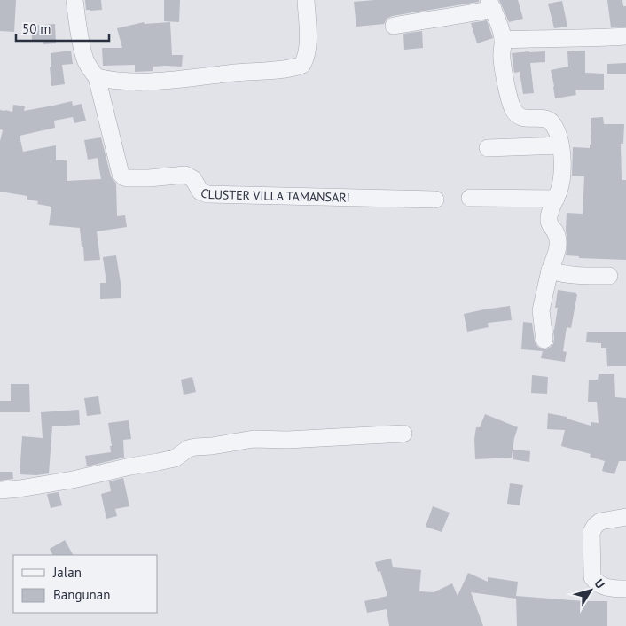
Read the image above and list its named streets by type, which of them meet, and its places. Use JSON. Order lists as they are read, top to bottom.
{
  "streets": {
    "street": ["CLUSTER VILLA TAMANSARI"]
  },
  "legend": ["Jalan", "Bangunan"],
  "scale_bar": "50 m",
  "north": "top right"
}
